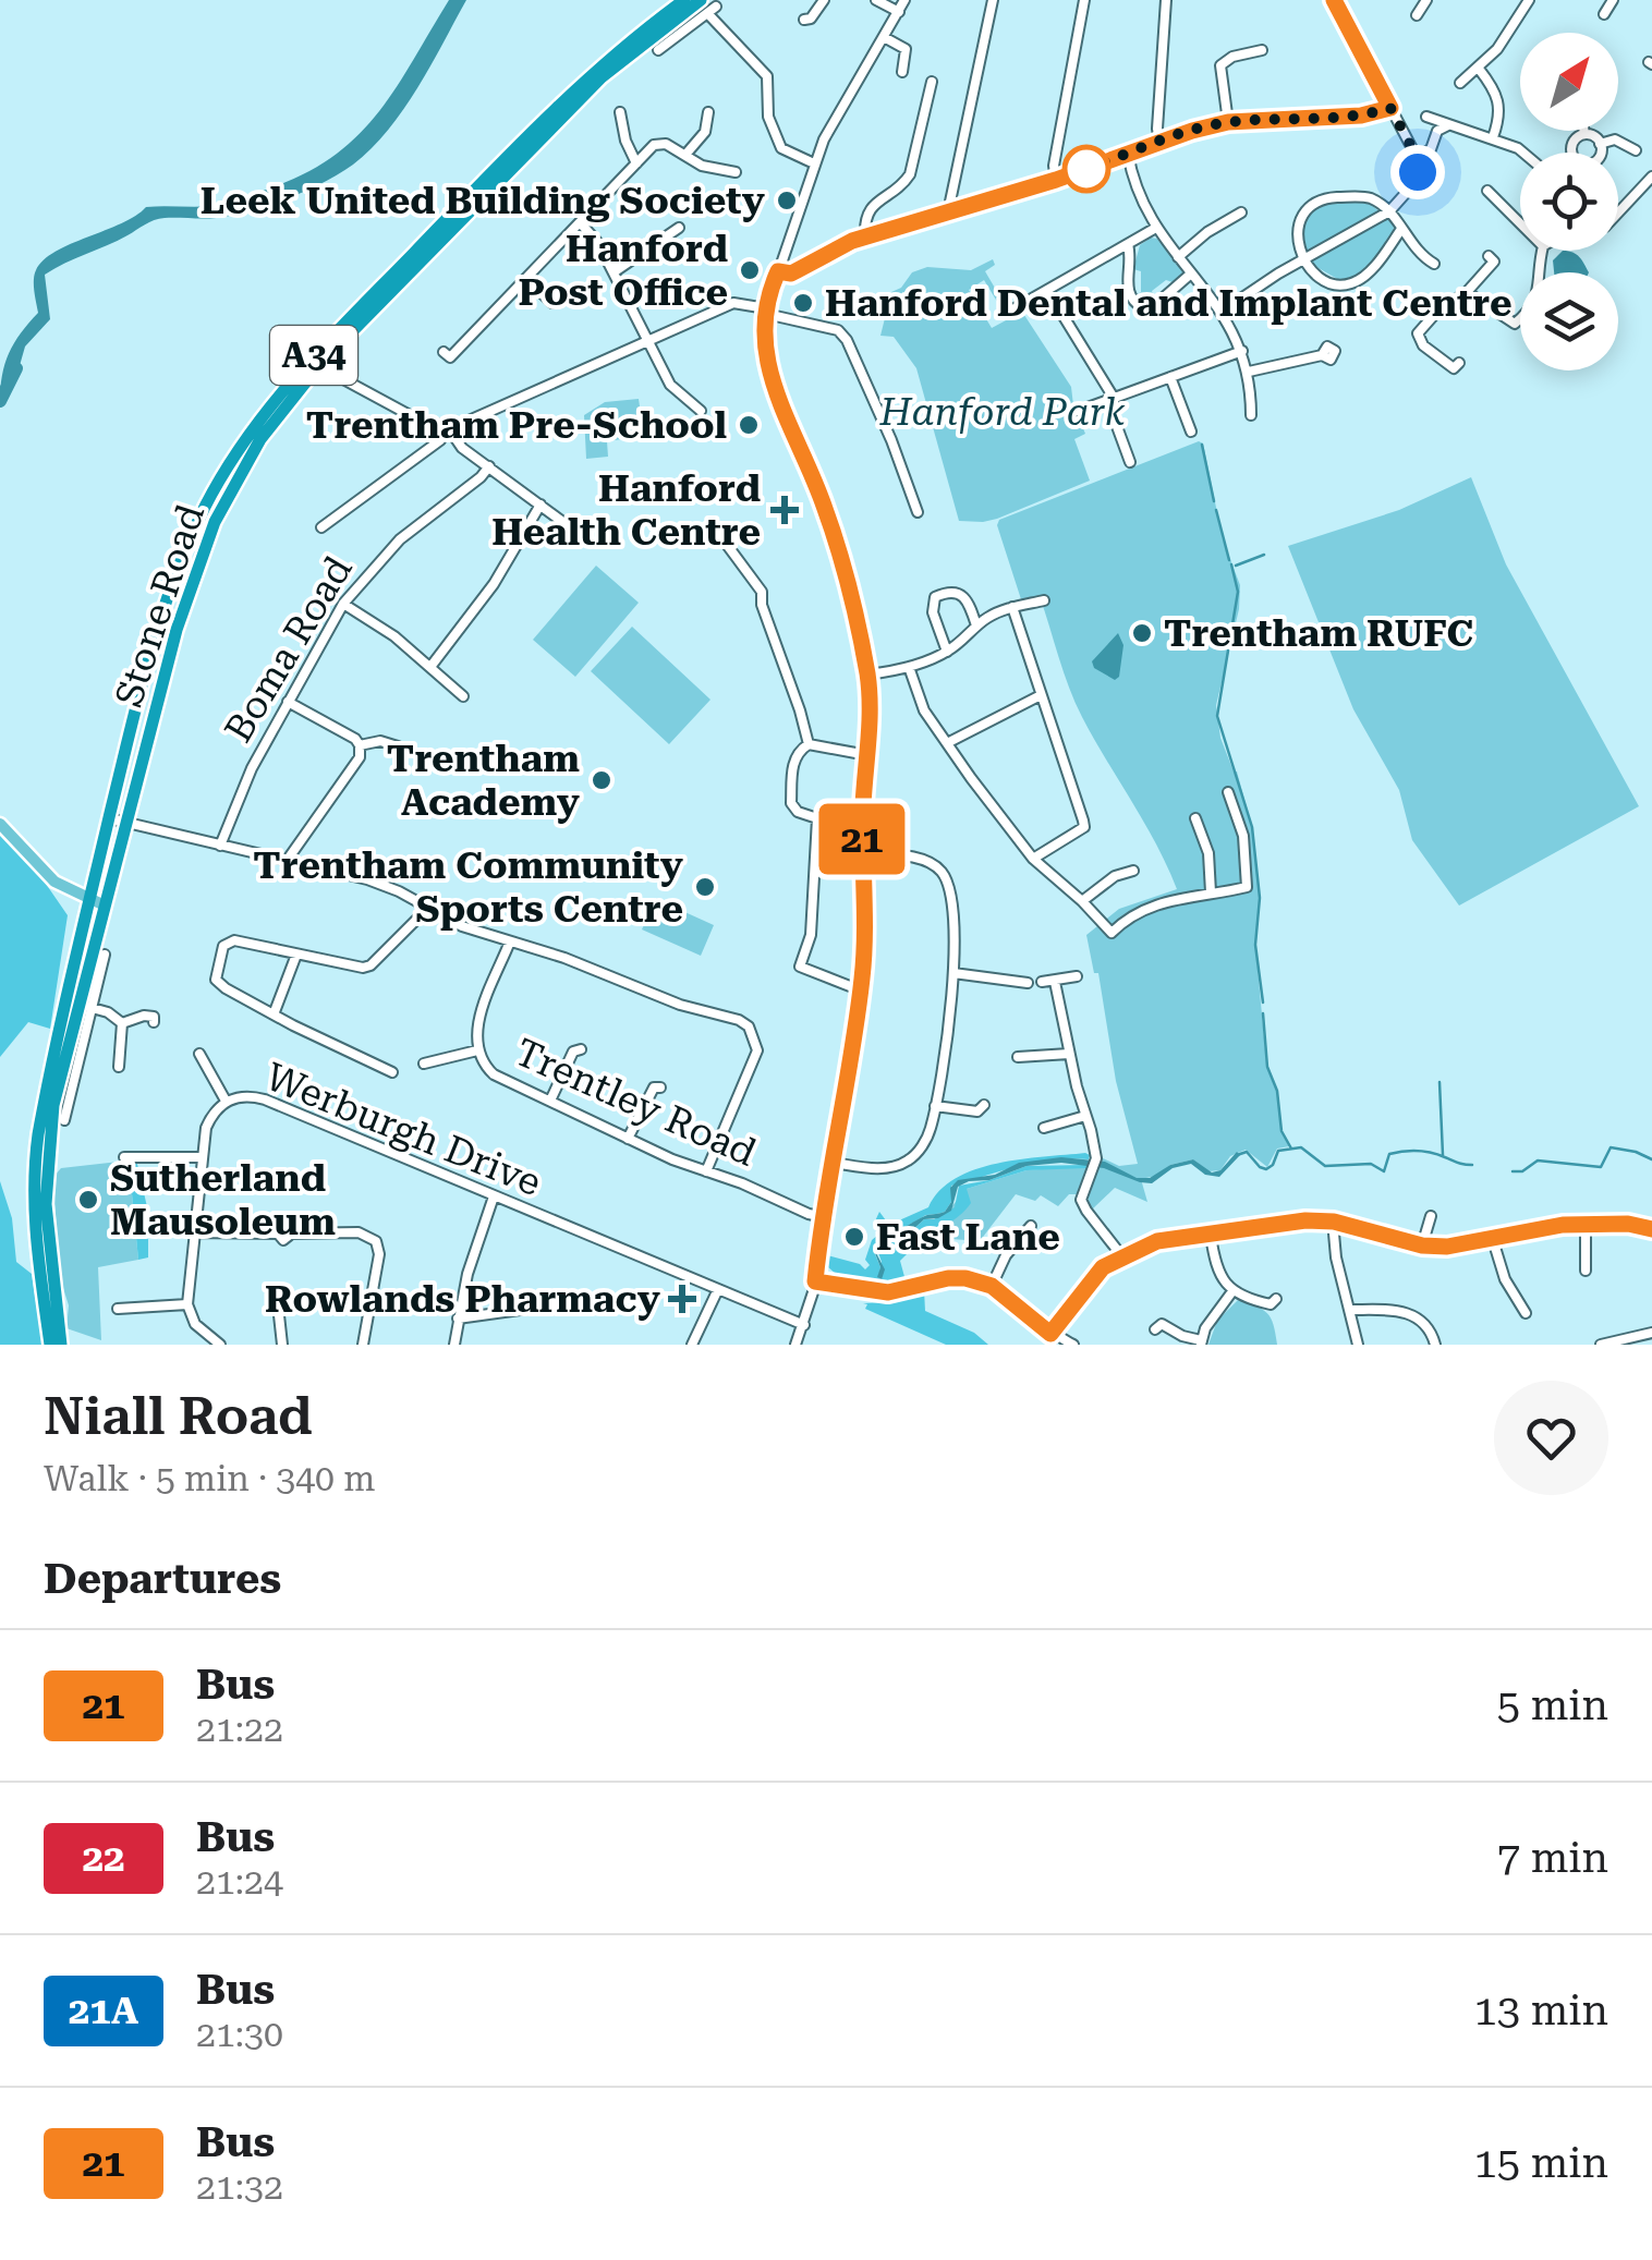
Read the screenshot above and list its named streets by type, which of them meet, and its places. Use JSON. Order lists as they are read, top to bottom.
{
  "streets": {
    "highway": ["A34", "Stone Road"],
    "street": ["Boma Road", "Trentley Road", "Werburgh Drive"]
  },
  "parks": ["Hanford Park"],
  "places": {
    "other": [
      "Leek United Building Society",
      "Hanford Post Office",
      "Hanford Dental and Implant Centre",
      "Trentham Pre-School",
      "Trentham RUFC",
      "Trentham Academy",
      "Trentham Community Sports Centre",
      "Sutherland Mausoleum",
      "Fast Lane"
    ],
    "health": ["Hanford Health Centre", "Rowlands Pharmacy"]
  },
  "lines": ["bus line 21"],
  "north": "top right",
  "page": {
    "on_map": "21",
    "heading": [
      ["Niall Road", "Walk · 5 min · 340 m"],
      "Departures"
    ],
    "list": [
      {
        "mark": "21",
        "name": "Bus",
        "note": "21:22",
        "value": "5 min"
      },
      {
        "mark": "22",
        "name": "Bus",
        "note": "21:24",
        "value": "7 min"
      },
      {
        "mark": "21A",
        "name": "Bus",
        "note": "21:30",
        "value": "13 min"
      },
      {
        "mark": "21",
        "name": "Bus",
        "note": "21:32",
        "value": "15 min"
      }
    ]
  }
}
